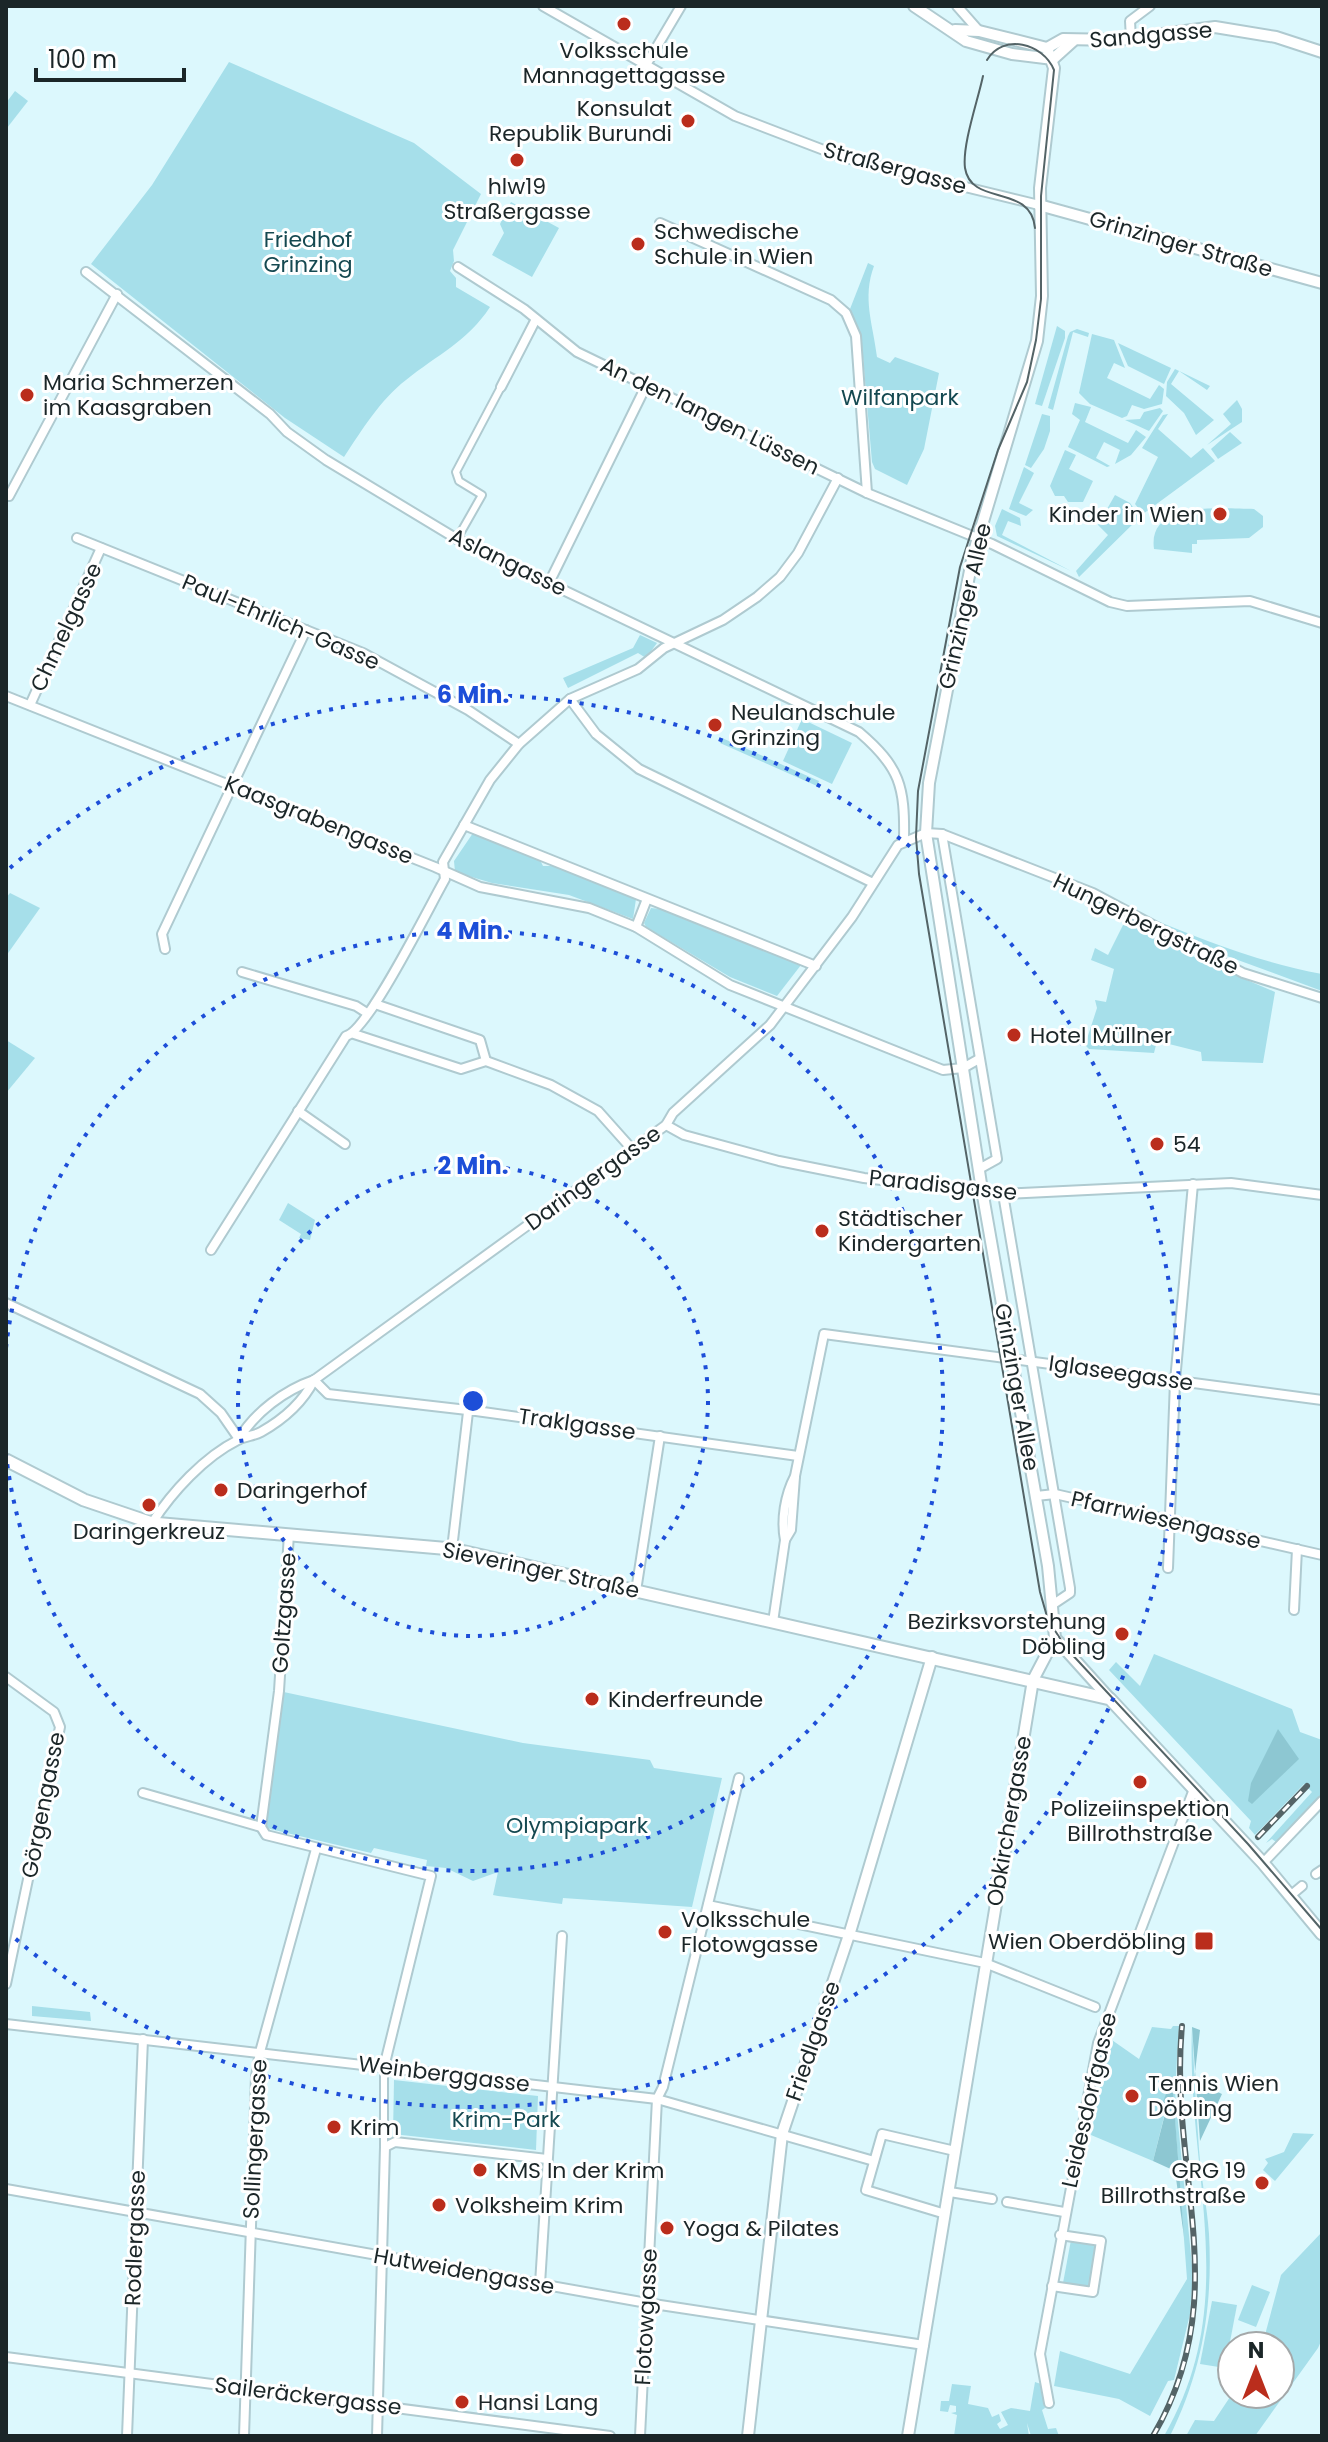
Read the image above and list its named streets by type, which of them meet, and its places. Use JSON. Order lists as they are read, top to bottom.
{
  "streets": {
    "main road": ["Sieveringer Straße"],
    "street": [
      "Sandgasse",
      "Straßergasse",
      "Grinzinger Straße",
      "An den langen Lüssen",
      "Aslangasse",
      "Grinzinger Allee",
      "Paul-Ehrlich-Gasse",
      "Chmelgasse",
      "Kaasgrabengasse",
      "Hungerbergstraße",
      "Daringergasse",
      "Paradisgasse",
      "Iglaseegasse",
      "Traklgasse",
      "Pfarrwiesengasse",
      "Goltzgasse",
      "Görgengasse",
      "Obkirchergasse",
      "Friedlgasse",
      "Weinberggasse",
      "Leidesdorfgasse",
      "Sollingergasse",
      "Rodlergasse",
      "Hutweidengasse",
      "Flotowgasse",
      "Saileräckergasse"
    ]
  },
  "crossings": [
    ["Sandgasse", "Grinzinger Allee"],
    ["Straßergasse", "Grinzinger Straße"],
    ["Straßergasse", "Grinzinger Allee"],
    ["Grinzinger Straße", "Grinzinger Allee"],
    ["An den langen Lüssen", "Grinzinger Allee"],
    ["Aslangasse", "Daringergasse"],
    ["Grinzinger Allee", "Kaasgrabengasse"],
    ["Grinzinger Allee", "Hungerbergstraße"],
    ["Grinzinger Allee", "Paradisgasse"],
    ["Grinzinger Allee", "Iglaseegasse"],
    ["Grinzinger Allee", "Pfarrwiesengasse"],
    ["Grinzinger Allee", "Obkirchergasse"],
    ["Paul-Ehrlich-Gasse", "Chmelgasse"],
    ["Chmelgasse", "Kaasgrabengasse"],
    ["Kaasgrabengasse", "Daringergasse"],
    ["Daringergasse", "Paradisgasse"],
    ["Daringergasse", "Traklgasse"],
    ["Daringergasse", "Sieveringer Straße"],
    ["Iglaseegasse", "Traklgasse"],
    ["Sieveringer Straße", "Goltzgasse"],
    ["Sieveringer Straße", "Obkirchergasse"],
    ["Sieveringer Straße", "Friedlgasse"],
    ["Friedlgasse", "Weinberggasse"],
    ["Friedlgasse", "Hutweidengasse"],
    ["Weinberggasse", "Sollingergasse"],
    ["Weinberggasse", "Rodlergasse"],
    ["Weinberggasse", "Flotowgasse"],
    ["Sollingergasse", "Hutweidengasse"],
    ["Sollingergasse", "Saileräckergasse"],
    ["Rodlergasse", "Hutweidengasse"],
    ["Rodlergasse", "Saileräckergasse"],
    ["Hutweidengasse", "Flotowgasse"]
  ],
  "parks": [
    "Friedhof Grinzing",
    "Wilfanpark",
    "Olympiapark",
    "Krim-Park"
  ],
  "places": {
    "other": [
      "Volksschule Mannagettagasse",
      "Konsulat Republik Burundi",
      "hlw19 Straßergasse",
      "Schwedische Schule in Wien",
      "Maria Schmerzen im Kaasgraben",
      "Kinder in Wien",
      "Neulandschule Grinzing",
      "Hotel Müllner",
      "54",
      "Städtischer Kindergarten",
      "Daringerhof",
      "Daringerkreuz",
      "Bezirksvorstehung Döbling",
      "Kinderfreunde",
      "Polizeiinspektion Billrothstraße",
      "Volksschule Flotowgasse",
      "Tennis Wien Döbling",
      "Krim",
      "KMS In der Krim",
      "GRG 19 Billrothstraße",
      "Volksheim Krim",
      "Yoga & Pilates",
      "Hansi Lang"
    ],
    "transit": ["Wien Oberdöbling"]
  },
  "scale_bar": "100 m",
  "north": "top",
  "rings": ["6 Min.", "4 Min.", "2 Min."]
}
